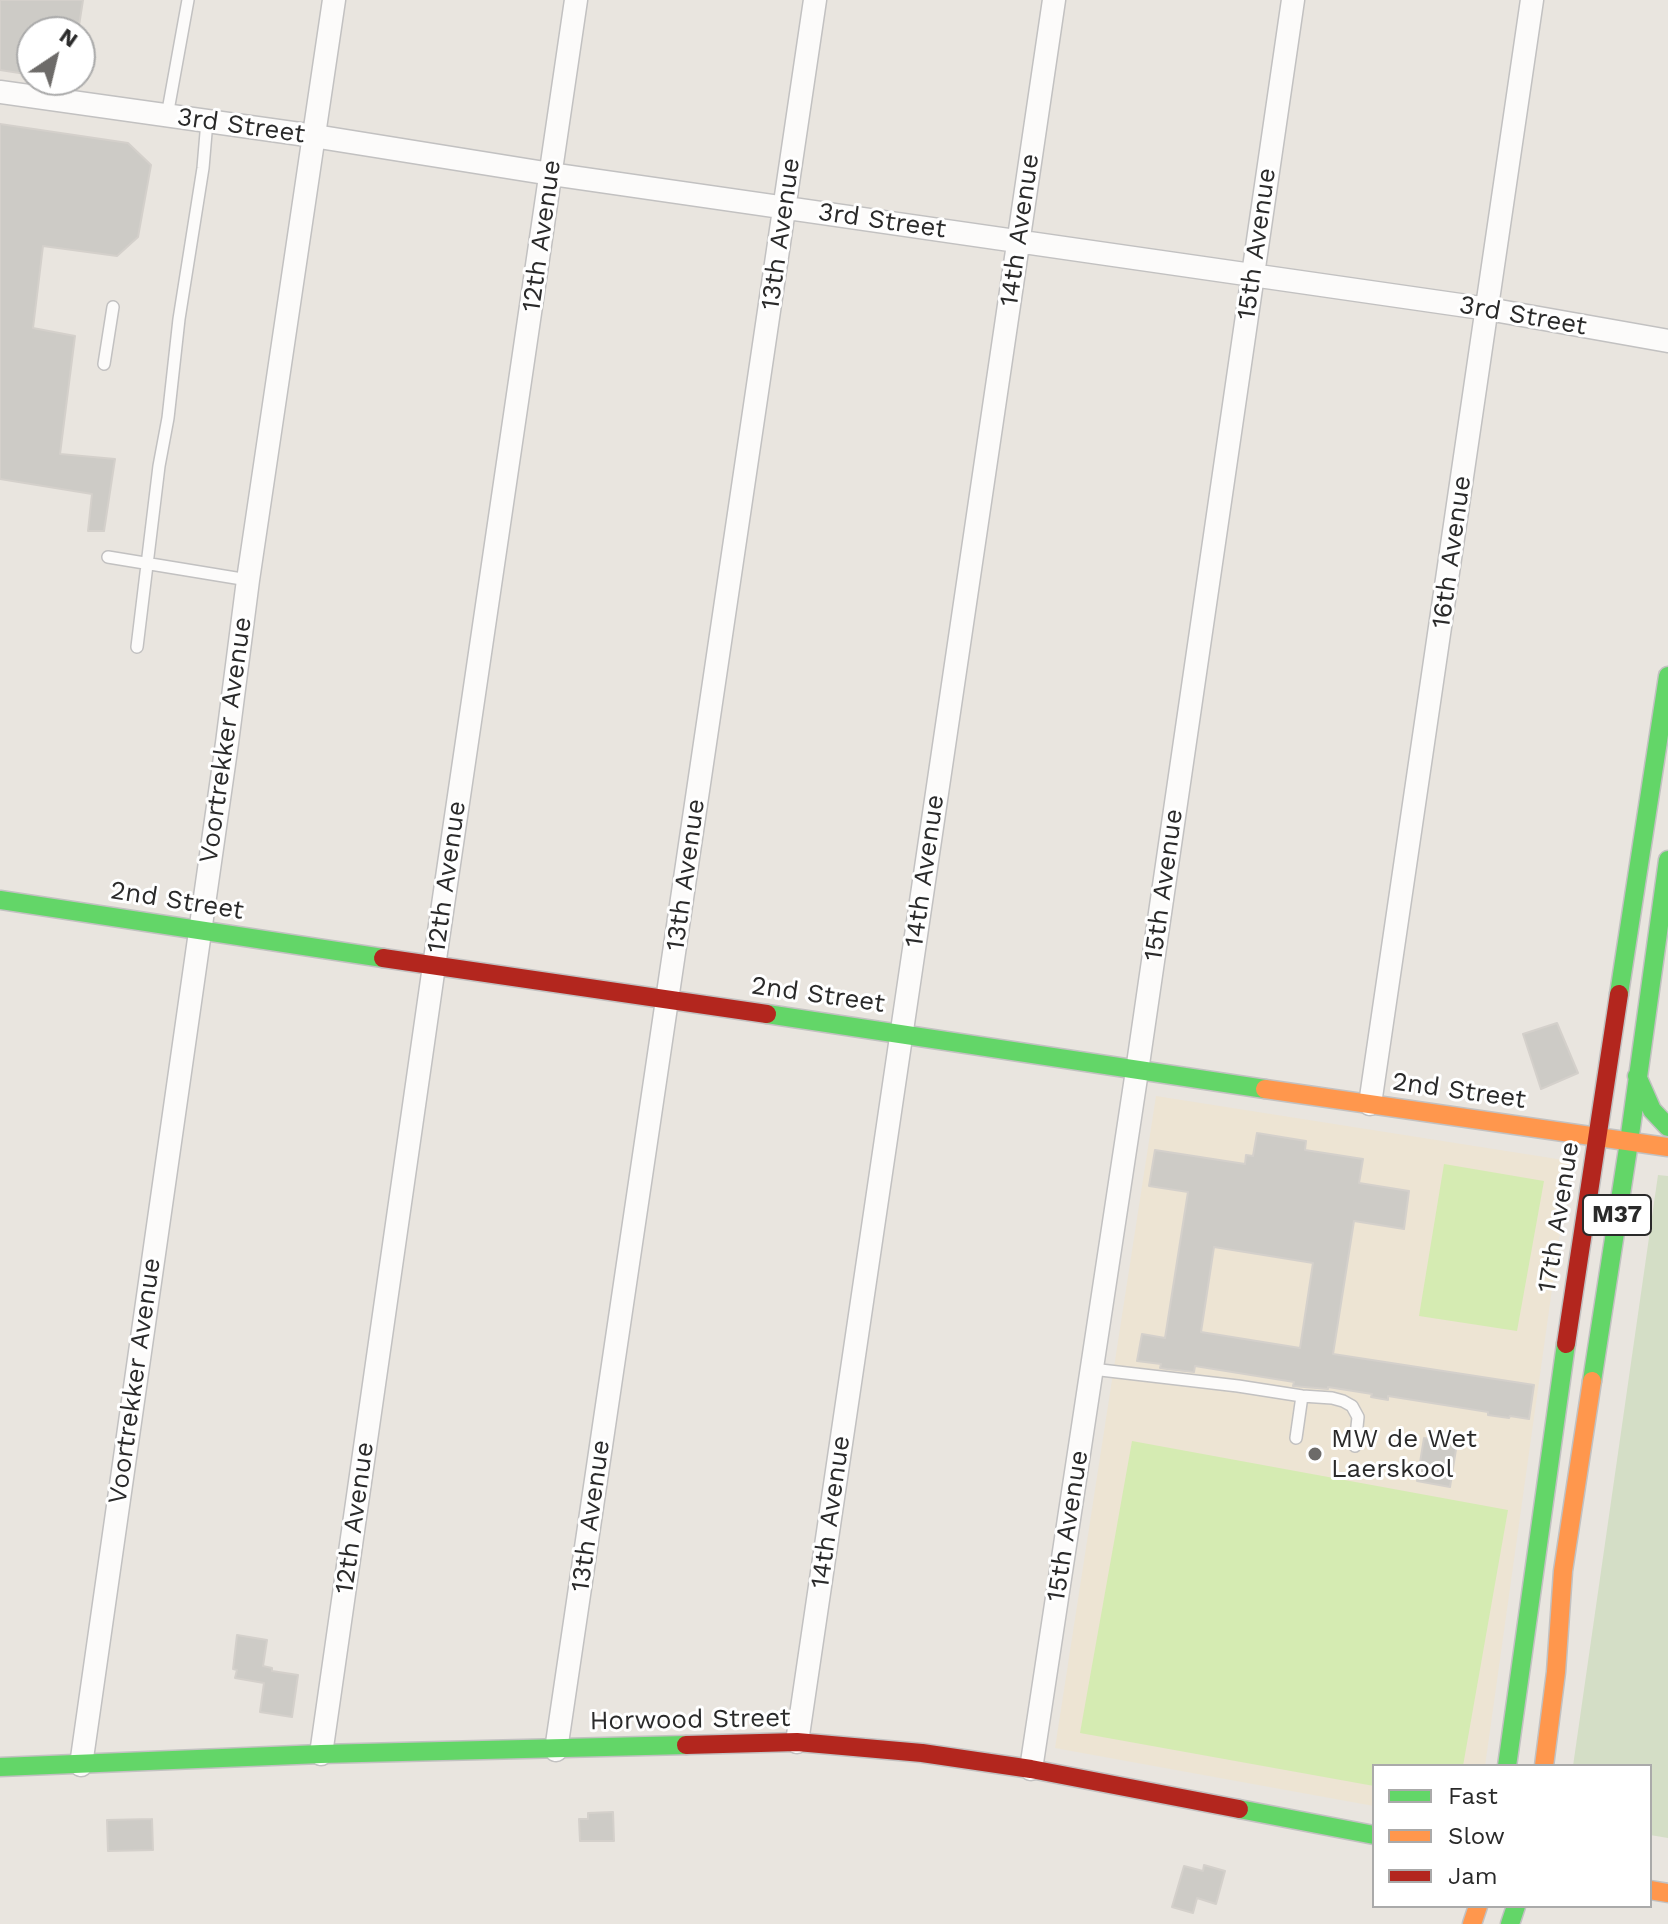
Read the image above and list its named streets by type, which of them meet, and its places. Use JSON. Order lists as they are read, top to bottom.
{
  "streets": {
    "main road": [
      "2nd Street",
      "M37",
      "17th Avenue",
      "Horwood Street"
    ],
    "street": [
      "3rd Street",
      "14th Avenue",
      "13th Avenue",
      "12th Avenue",
      "15th Avenue",
      "16th Avenue",
      "Voortrekker Avenue"
    ]
  },
  "crossings": [
    ["3rd Street", "14th Avenue"],
    ["3rd Street", "13th Avenue"],
    ["3rd Street", "12th Avenue"],
    ["3rd Street", "15th Avenue"],
    ["3rd Street", "16th Avenue"],
    ["3rd Street", "Voortrekker Avenue"],
    ["14th Avenue", "2nd Street"],
    ["14th Avenue", "Horwood Street"],
    ["13th Avenue", "2nd Street"],
    ["13th Avenue", "Horwood Street"],
    ["12th Avenue", "2nd Street"],
    ["12th Avenue", "Horwood Street"],
    ["15th Avenue", "2nd Street"],
    ["15th Avenue", "Horwood Street"],
    ["16th Avenue", "2nd Street"],
    ["Voortrekker Avenue", "2nd Street"],
    ["Voortrekker Avenue", "Horwood Street"],
    ["2nd Street", "M37"],
    ["2nd Street", "17th Avenue"]
  ],
  "places": ["MW de Wet Laerskool"],
  "legend": ["Fast", "Slow", "Jam"],
  "north": "top right"
}
